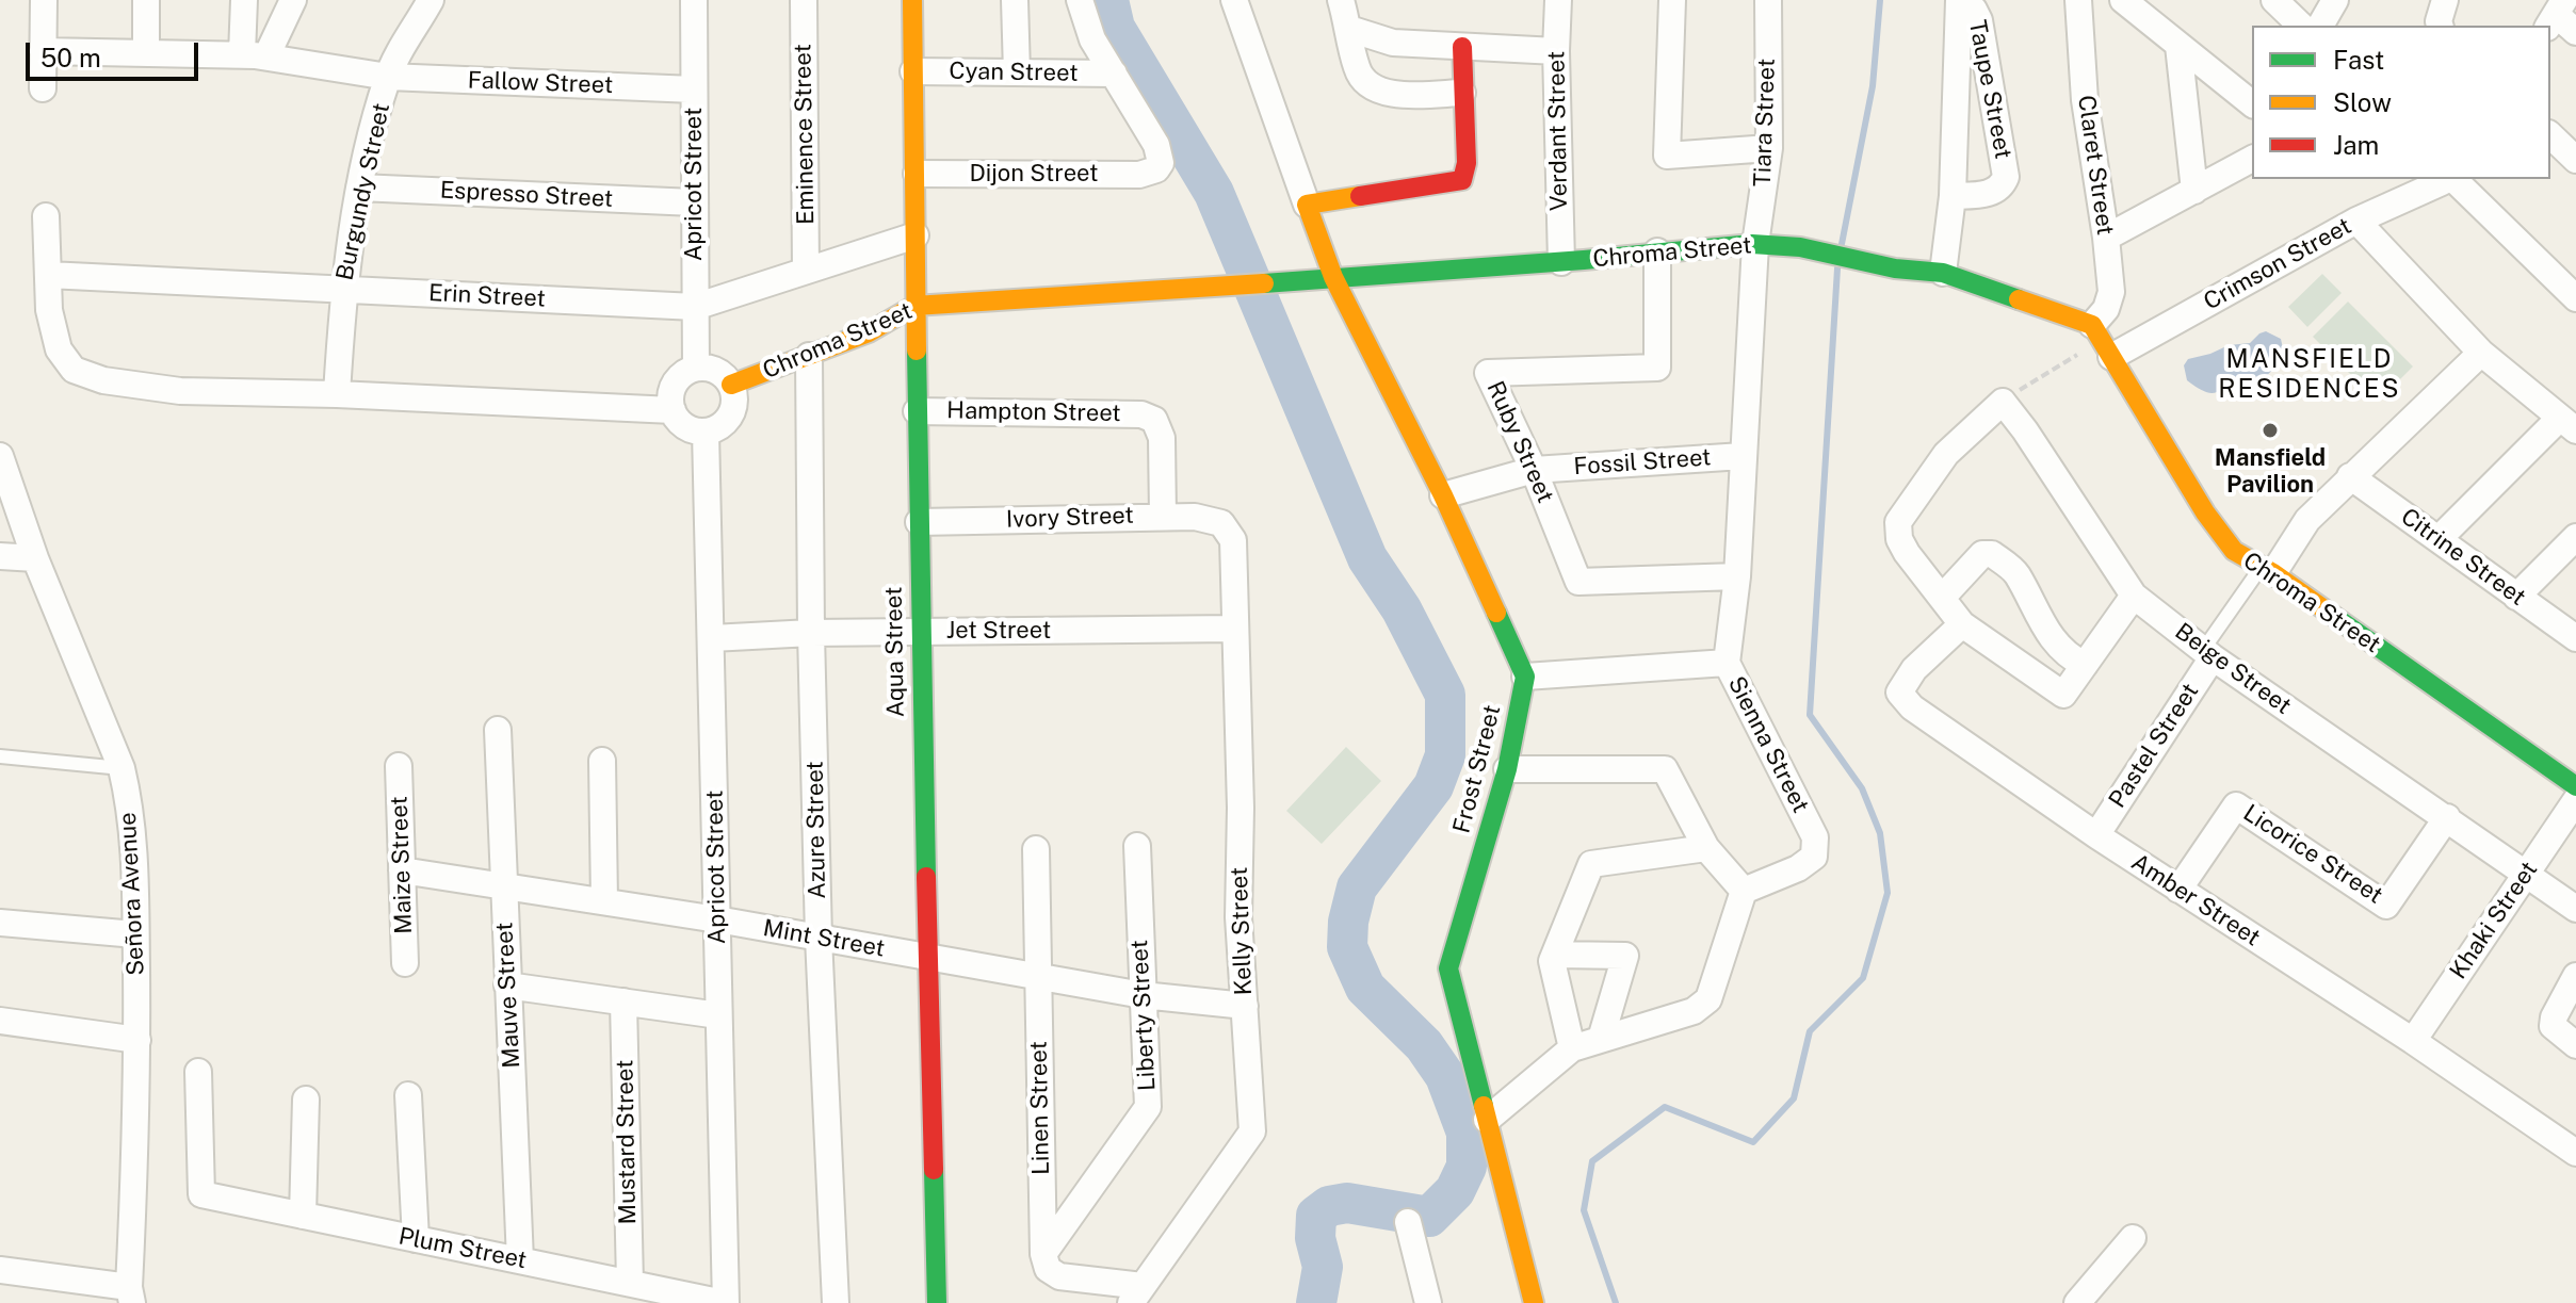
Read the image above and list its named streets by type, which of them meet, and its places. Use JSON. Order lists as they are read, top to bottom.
{
  "streets": {
    "street": [
      "Cyan Street",
      "Fallow Street",
      "Taupe Street",
      "Tiara Street",
      "Verdant Street",
      "Eminence Street",
      "Claret Street",
      "Dijon Street",
      "Apricot Street",
      "Burgundy Street",
      "Espresso Street",
      "Chroma Street",
      "Crimson Street",
      "Erin Street",
      "Hampton Street",
      "Ruby Street",
      "Fossil Street",
      "Ivory Street",
      "Citrine Street",
      "Jet Street",
      "Aqua Street",
      "Beige Street",
      "Sienna Street",
      "Pastel Street",
      "Frost Street",
      "Azure Street",
      "Licorice Street",
      "Maize Street",
      "Señora Avenue",
      "Amber Street",
      "Khaki Street",
      "Kelly Street",
      "Mint Street",
      "Mauve Street",
      "Liberty Street",
      "Linen Street",
      "Mustard Street",
      "Plum Street"
    ]
  },
  "crossings": [
    ["Cyan Street", "Dijon Street"],
    ["Cyan Street", "Aqua Street"],
    ["Fallow Street", "Apricot Street"],
    ["Fallow Street", "Burgundy Street"],
    ["Taupe Street", "Chroma Street"],
    ["Tiara Street", "Chroma Street"],
    ["Tiara Street", "Sienna Street"],
    ["Verdant Street", "Chroma Street"],
    ["Eminence Street", "Erin Street"],
    ["Claret Street", "Chroma Street"],
    ["Claret Street", "Crimson Street"],
    ["Dijon Street", "Aqua Street"],
    ["Apricot Street", "Espresso Street"],
    ["Apricot Street", "Chroma Street"],
    ["Apricot Street", "Erin Street"],
    ["Apricot Street", "Jet Street"],
    ["Apricot Street", "Mint Street"],
    ["Apricot Street", "Plum Street"],
    ["Burgundy Street", "Espresso Street"],
    ["Burgundy Street", "Erin Street"],
    ["Chroma Street", "Crimson Street"],
    ["Chroma Street", "Ruby Street"],
    ["Chroma Street", "Aqua Street"],
    ["Chroma Street", "Sienna Street"],
    ["Chroma Street", "Azure Street"],
    ["Erin Street", "Aqua Street"],
    ["Hampton Street", "Ivory Street"],
    ["Hampton Street", "Aqua Street"],
    ["Ruby Street", "Fossil Street"],
    ["Ruby Street", "Sienna Street"],
    ["Fossil Street", "Sienna Street"],
    ["Ivory Street", "Aqua Street"],
    ["Ivory Street", "Kelly Street"],
    ["Jet Street", "Aqua Street"],
    ["Jet Street", "Azure Street"],
    ["Jet Street", "Kelly Street"],
    ["Aqua Street", "Mint Street"],
    ["Beige Street", "Pastel Street"],
    ["Beige Street", "Licorice Street"],
    ["Beige Street", "Khaki Street"],
    ["Pastel Street", "Amber Street"],
    ["Azure Street", "Mint Street"],
    ["Licorice Street", "Amber Street"],
    ["Maize Street", "Mint Street"],
    ["Amber Street", "Khaki Street"],
    ["Kelly Street", "Mint Street"],
    ["Mint Street", "Mauve Street"],
    ["Mint Street", "Liberty Street"],
    ["Mint Street", "Linen Street"],
    ["Mauve Street", "Plum Street"],
    ["Liberty Street", "Linen Street"],
    ["Mustard Street", "Plum Street"]
  ],
  "districts": ["MANSFIELD RESIDENCES"],
  "places": ["Mansfield Pavilion"],
  "legend": ["Fast", "Slow", "Jam"],
  "scale_bar": "50 m"
}
